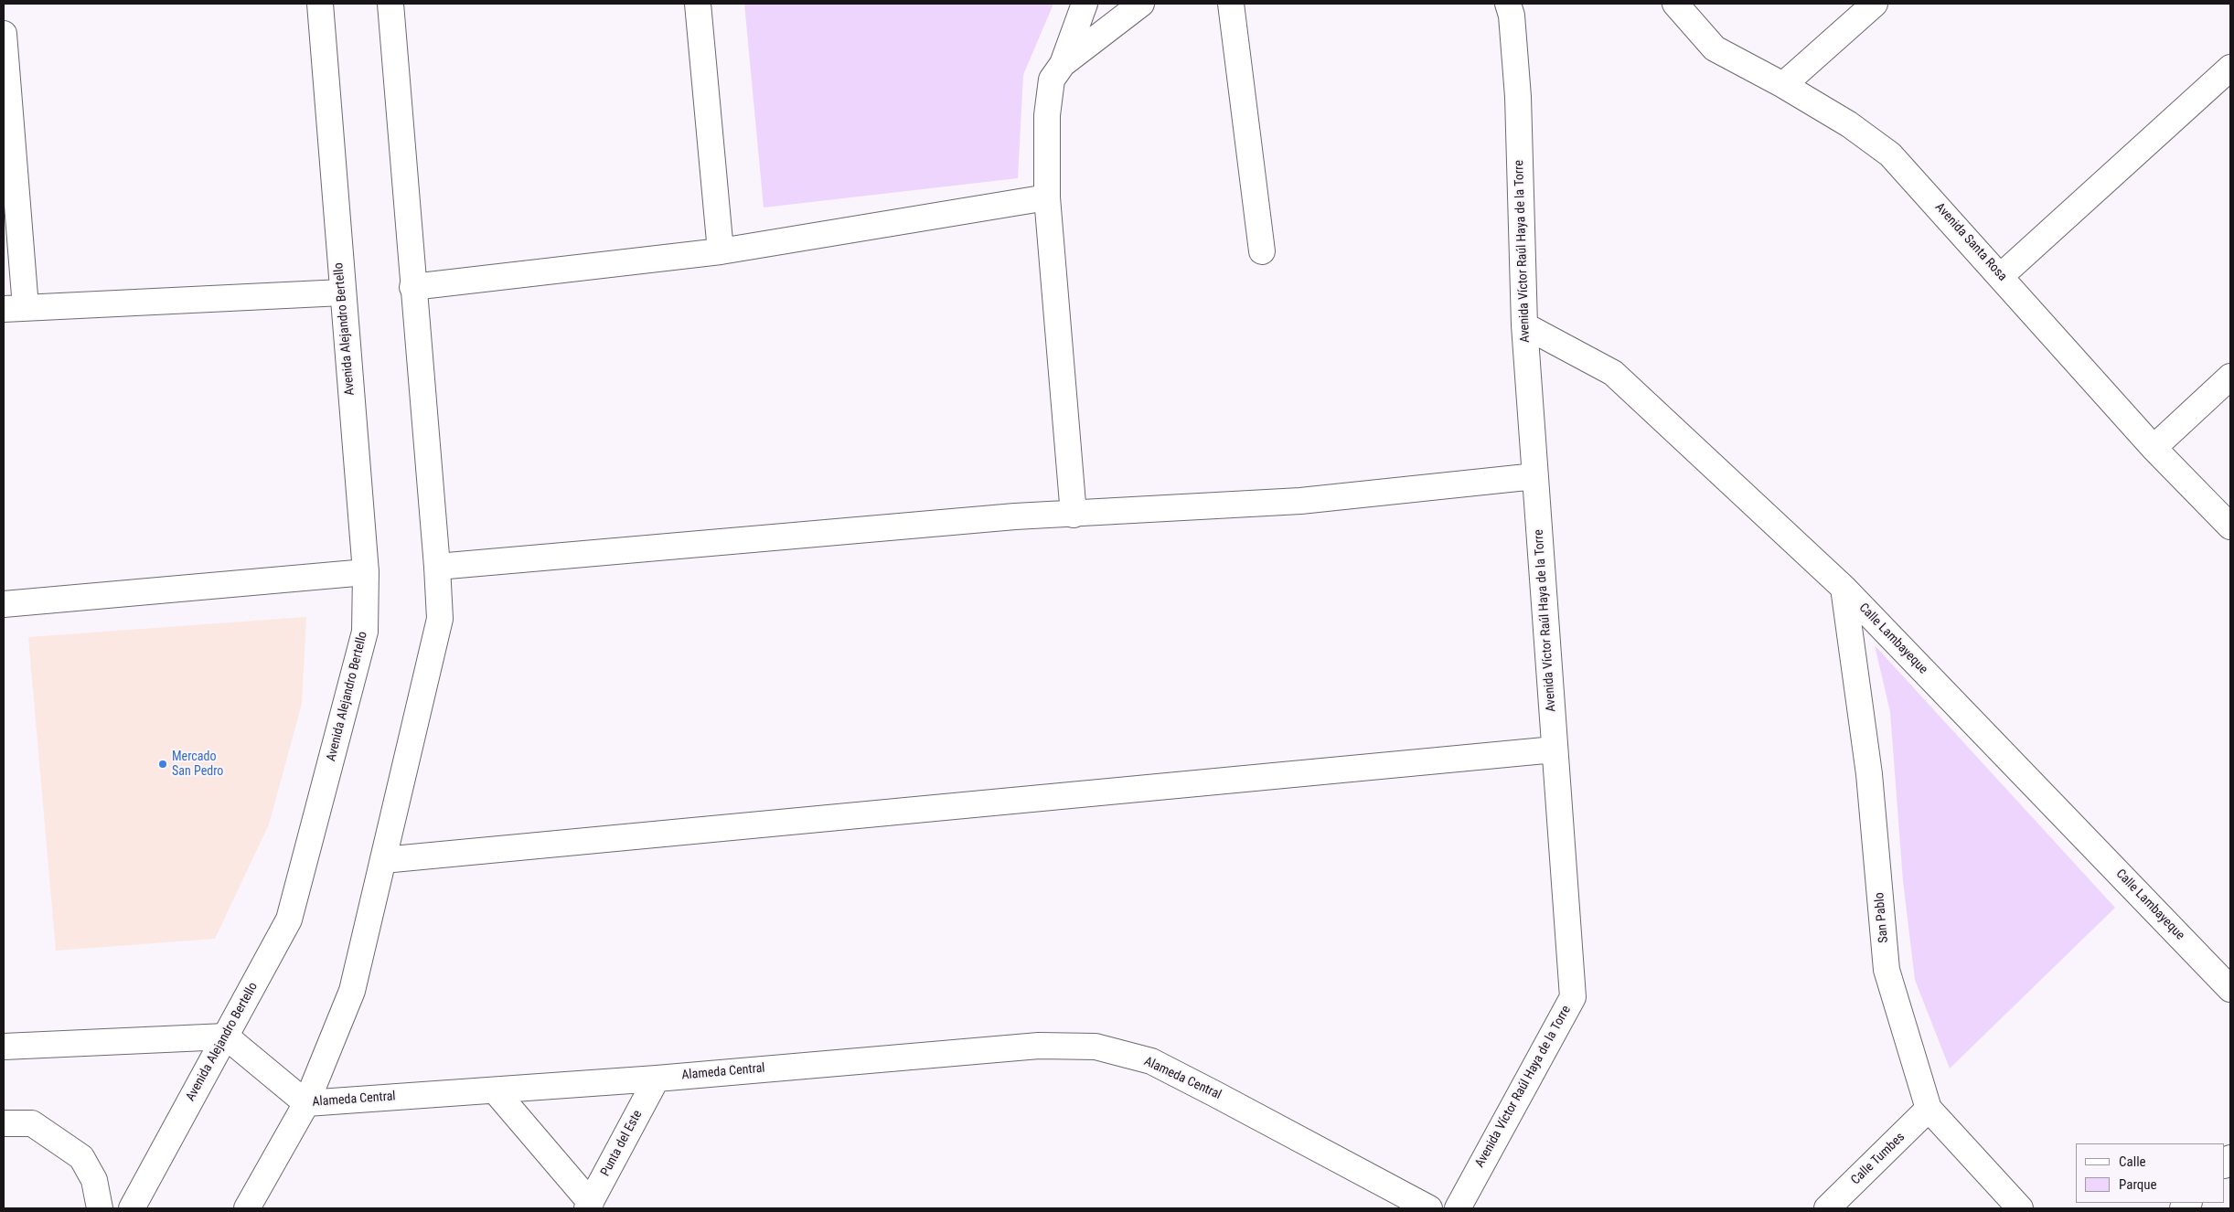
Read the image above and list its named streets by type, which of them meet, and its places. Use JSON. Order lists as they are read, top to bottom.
{
  "streets": {
    "street": [
      "Avenida Santa Rosa",
      "Avenida Víctor Raúl Haya de la Torre",
      "Avenida Alejandro Bertello",
      "Calle Lambayeque",
      "San Pablo",
      "Alameda Central",
      "Punta del Este",
      "Calle Tumbes"
    ]
  },
  "crossings": [
    ["Avenida Víctor Raúl Haya de la Torre", "Calle Lambayeque"],
    ["Avenida Alejandro Bertello", "Alameda Central"],
    ["Calle Lambayeque", "San Pablo"],
    ["San Pablo", "Calle Tumbes"],
    ["Alameda Central", "Punta del Este"]
  ],
  "places": ["Mercado San Pedro"],
  "legend": ["Calle", "Parque"]
}
